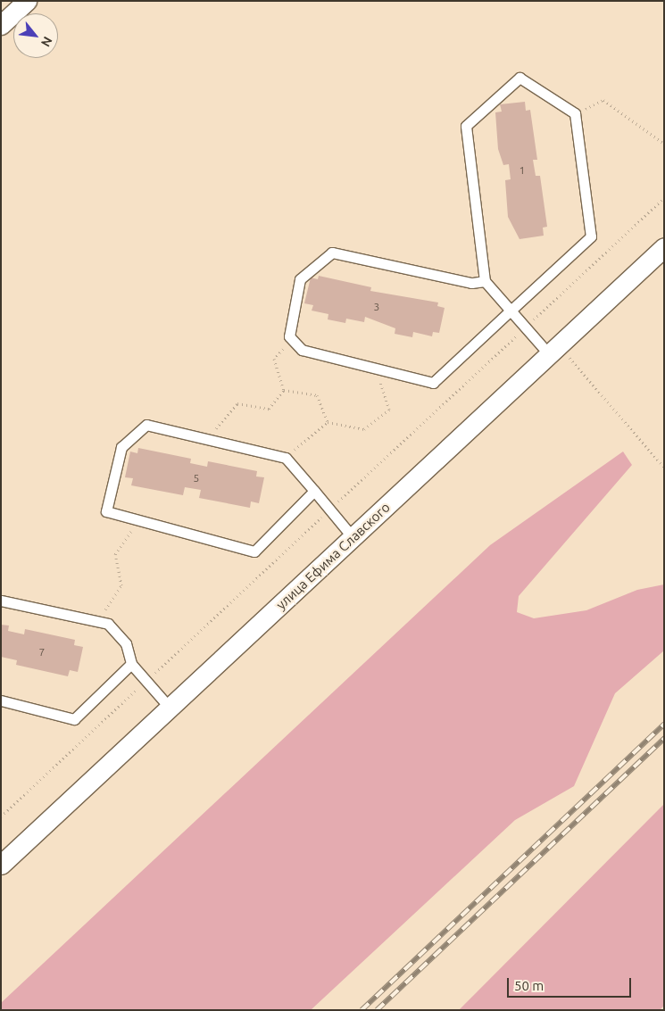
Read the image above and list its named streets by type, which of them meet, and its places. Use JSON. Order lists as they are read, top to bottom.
{
  "streets": {
    "street": ["улица Ефима Славского"]
  },
  "house_numbers": [
    "1",
    "3",
    "5",
    "7"
  ],
  "scale_bar": "50 m",
  "north": "bottom right"
}
